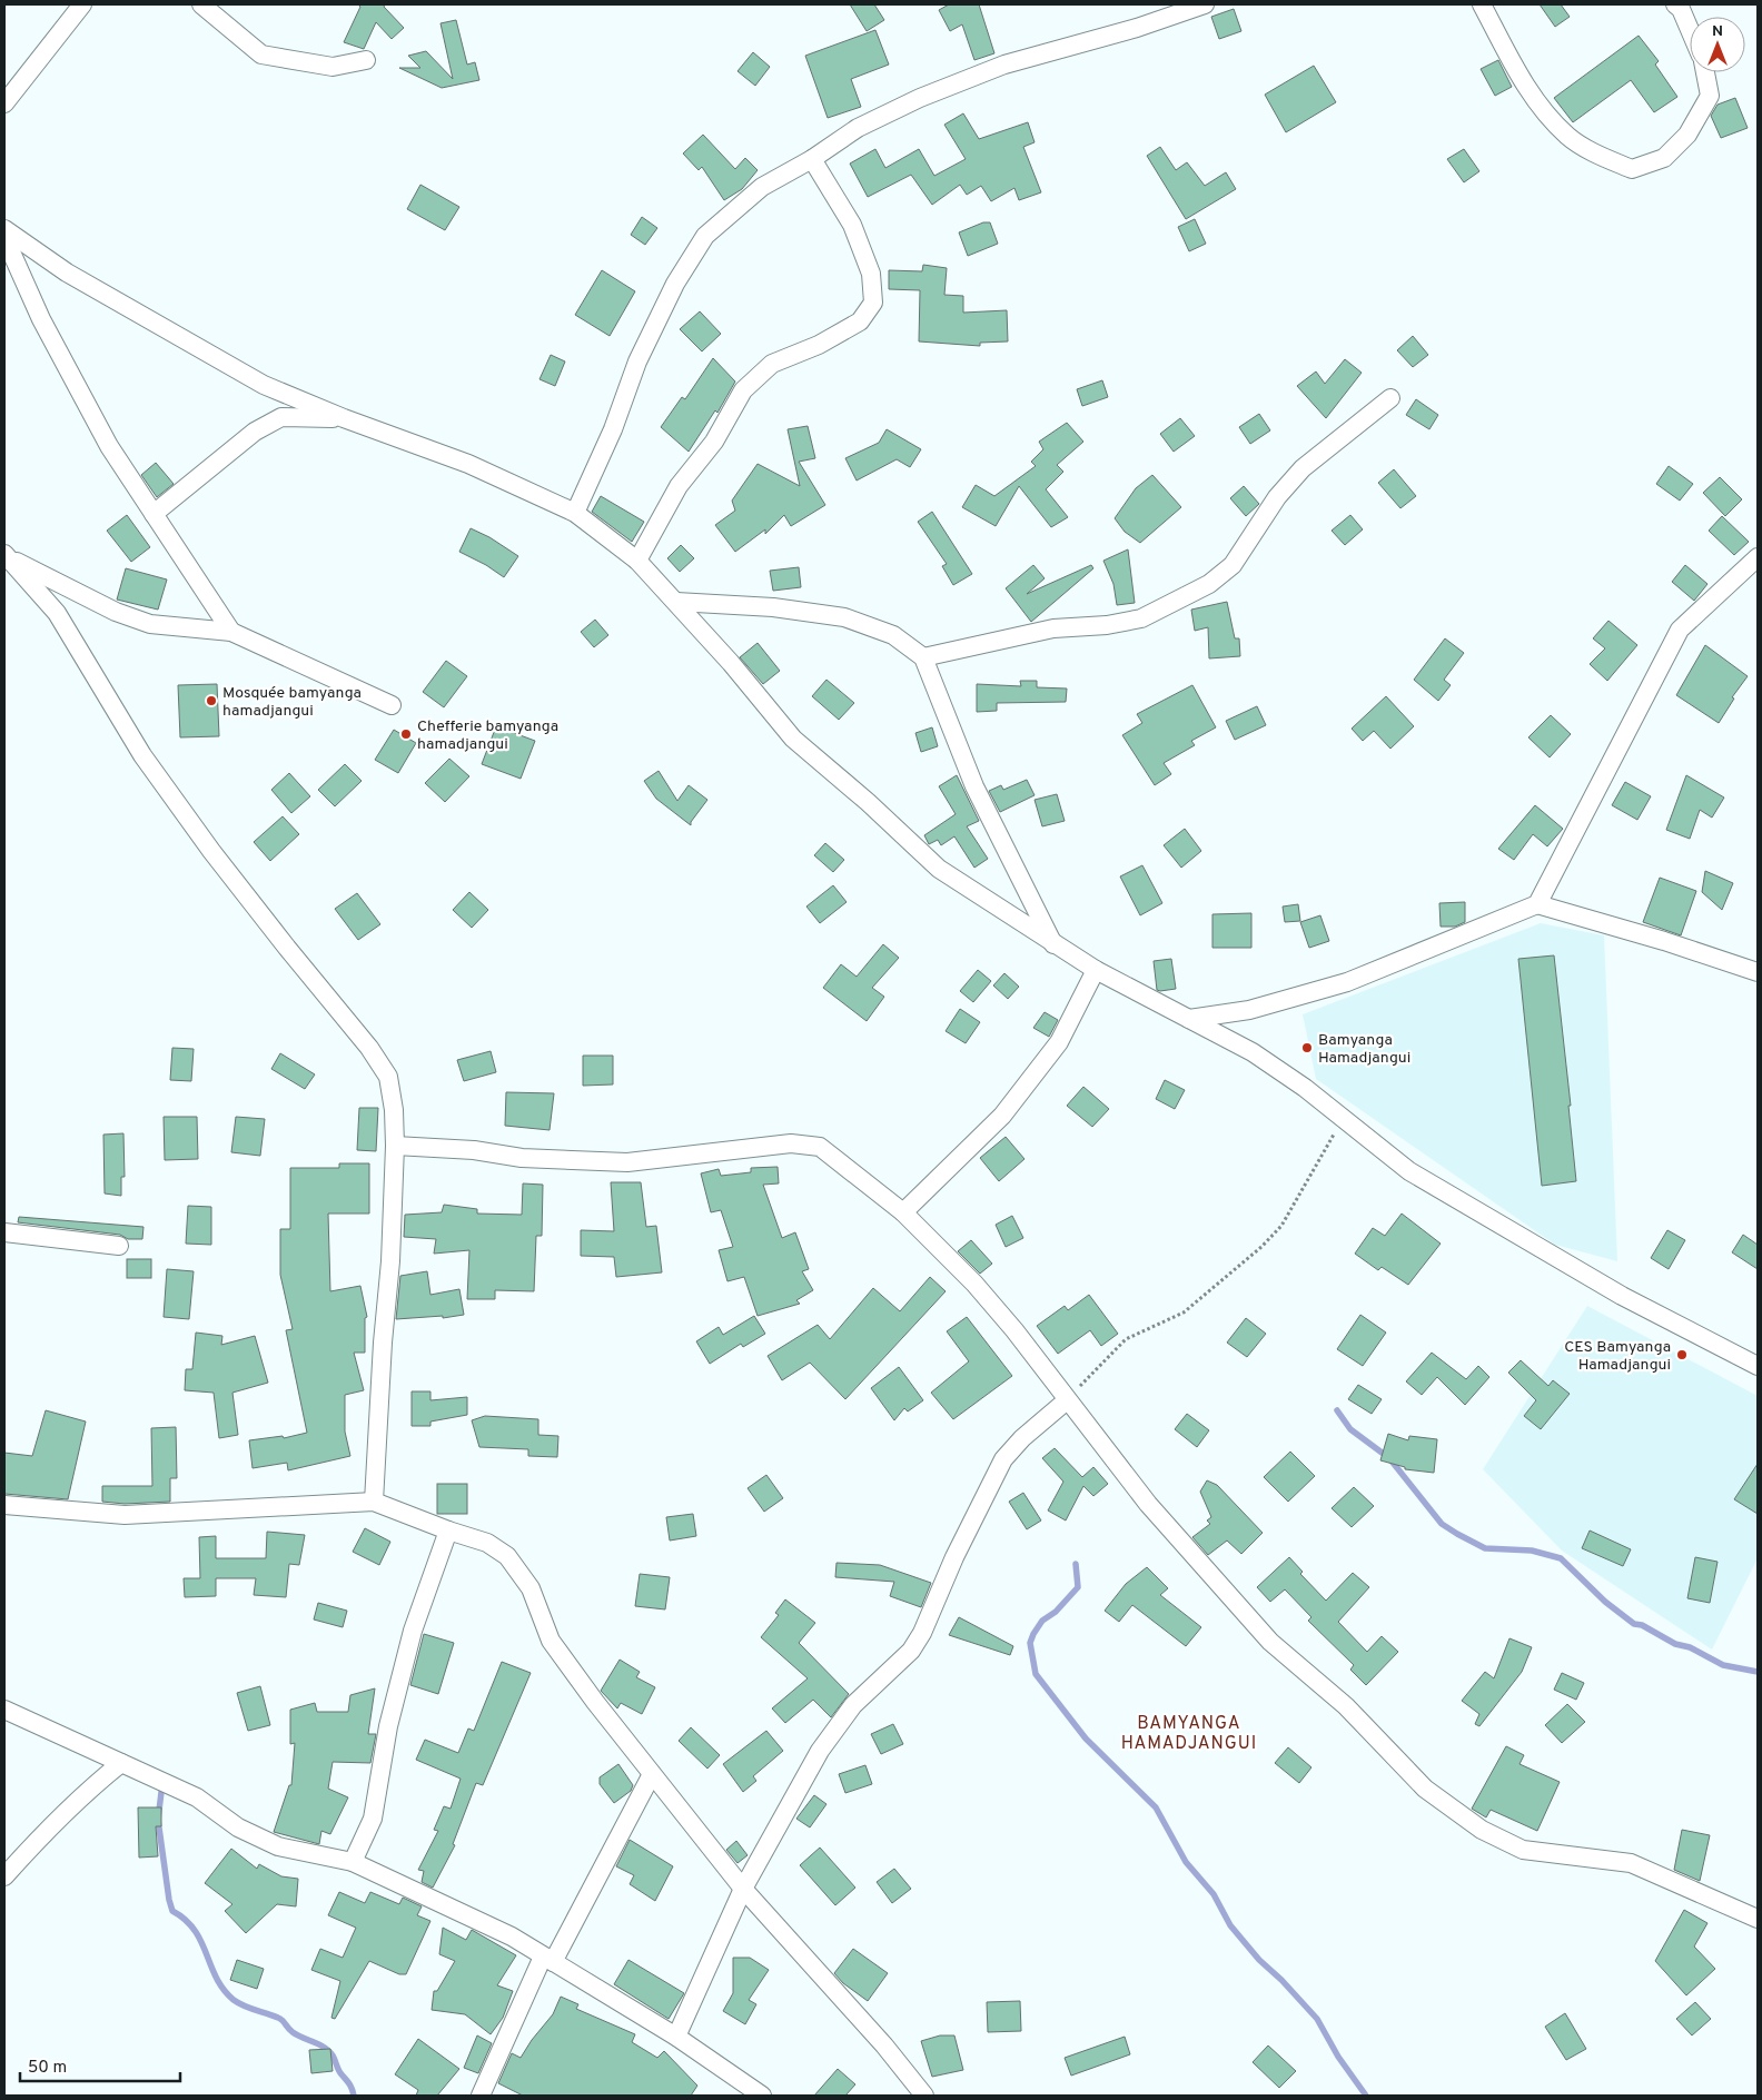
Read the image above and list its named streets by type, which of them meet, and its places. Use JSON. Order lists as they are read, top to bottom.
{
  "districts": ["BAMYANGA HAMADJANGUI"],
  "places": [
    "Mosquée bamyanga hamadjangui",
    "Chefferie bamyanga hamadjangui",
    "Bamyanga Hamadjangui",
    "CES Bamyanga Hamadjangui"
  ],
  "scale_bar": "50 m",
  "north": "top"
}
